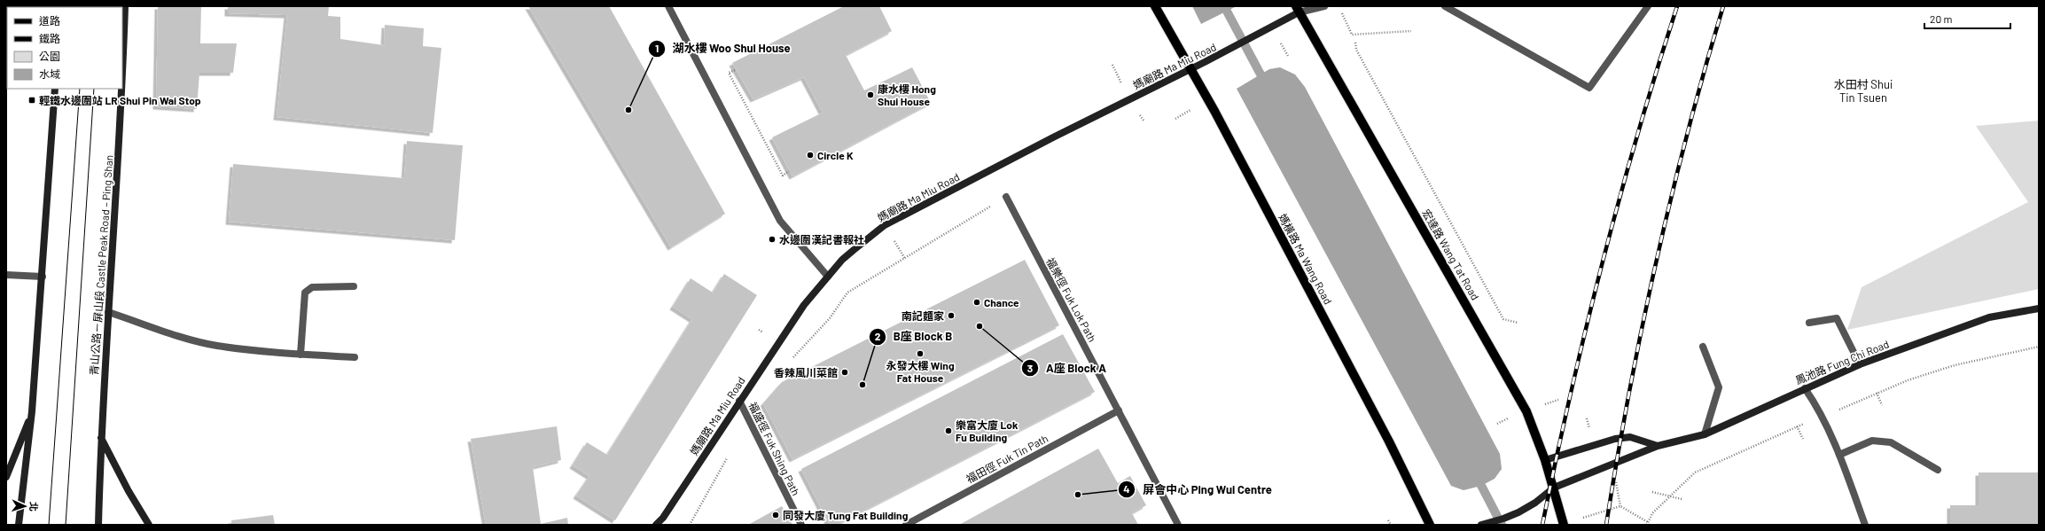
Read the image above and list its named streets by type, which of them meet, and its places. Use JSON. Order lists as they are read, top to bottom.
{
  "streets": {
    "main road": [
      "媽廟路 Ma Miu Road",
      "宏達路 Wang Tat Road",
      "媽橫路 Ma Wang Road",
      "青山公路－屏山段 Castle Peak Road – Ping Shan",
      "鳳池路 Fung Chi Road"
    ],
    "street": ["福樂徑 Fuk Lok Path", "福盛徑 Fuk Shing Path", "福田徑 Fuk Tin Path"]
  },
  "crossings": [
    ["媽廟路 Ma Miu Road", "宏達路 Wang Tat Road"],
    ["媽廟路 Ma Miu Road", "媽橫路 Ma Wang Road"],
    ["媽廟路 Ma Miu Road", "福盛徑 Fuk Shing Path"],
    ["宏達路 Wang Tat Road", "鳳池路 Fung Chi Road"],
    ["福樂徑 Fuk Lok Path", "福田徑 Fuk Tin Path"]
  ],
  "districts": ["水田村 Shui Tin Tsuen"],
  "places": {
    "other": [
      "康水樓 Hong Shui House",
      "湖水樓 Woo Shui House",
      "Circle K",
      "水邊圍漢記書報社",
      "Chance",
      "南記麵家",
      "A座 Block A",
      "永發大樓 Wing Fat House",
      "香辣風川菜館",
      "B座 Block B",
      "樂富大廈 Lok Fu Building",
      "屏會中心 Ping Wui Centre",
      "同發大廈 Tung Fat Building"
    ],
    "transit": ["輕鐵水邊圍站 LR Shui Pin Wai Stop"]
  },
  "legend": [
    "道路",
    "鐵路",
    "公園",
    "水域"
  ],
  "scale_bar": "20 m",
  "north": "right"
}
